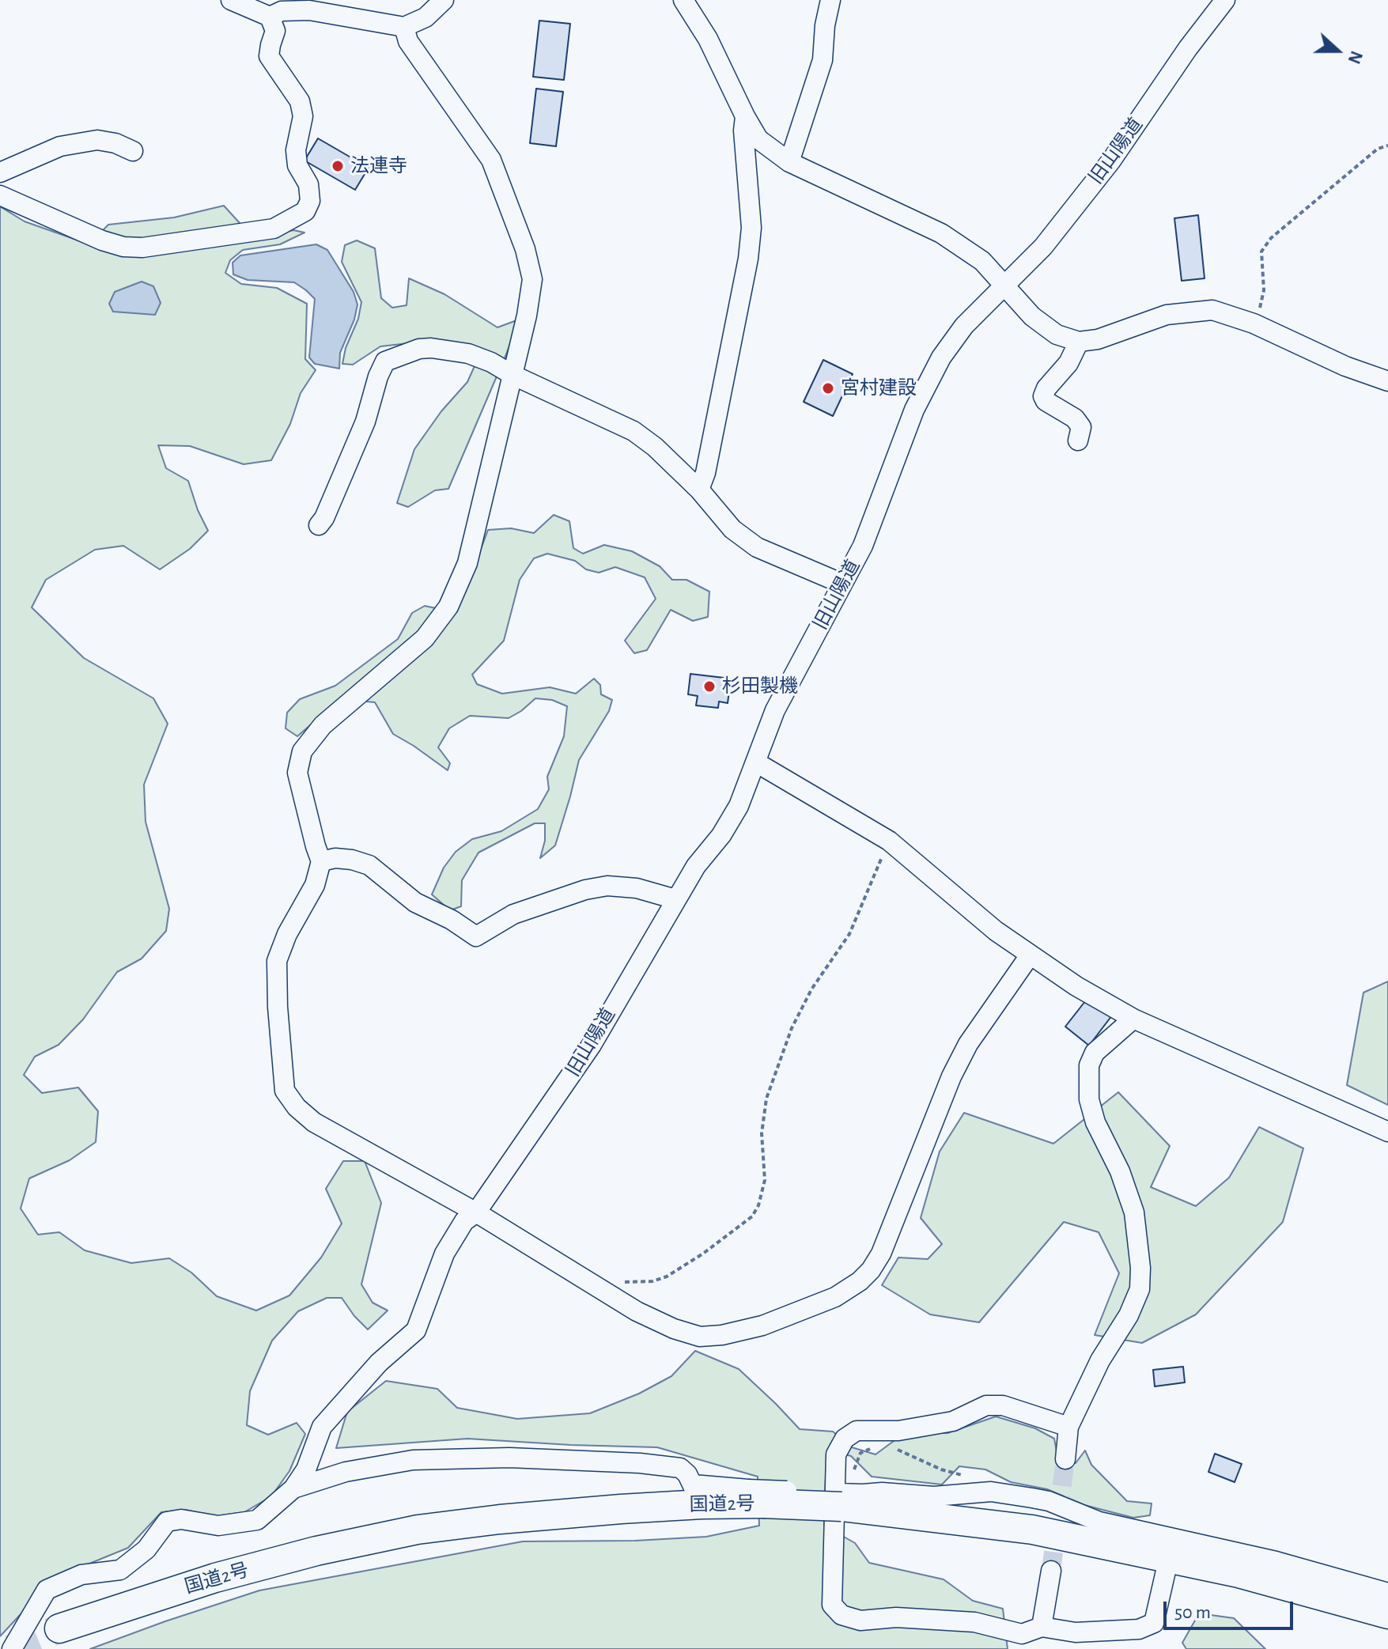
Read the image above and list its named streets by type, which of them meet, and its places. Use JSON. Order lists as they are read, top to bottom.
{
  "streets": {
    "highway": ["国道2号"],
    "street": ["旧山陽道"]
  },
  "places": ["法連寺", "宮村建設", "杉田製機"],
  "scale_bar": "50 m",
  "north": "right"
}
